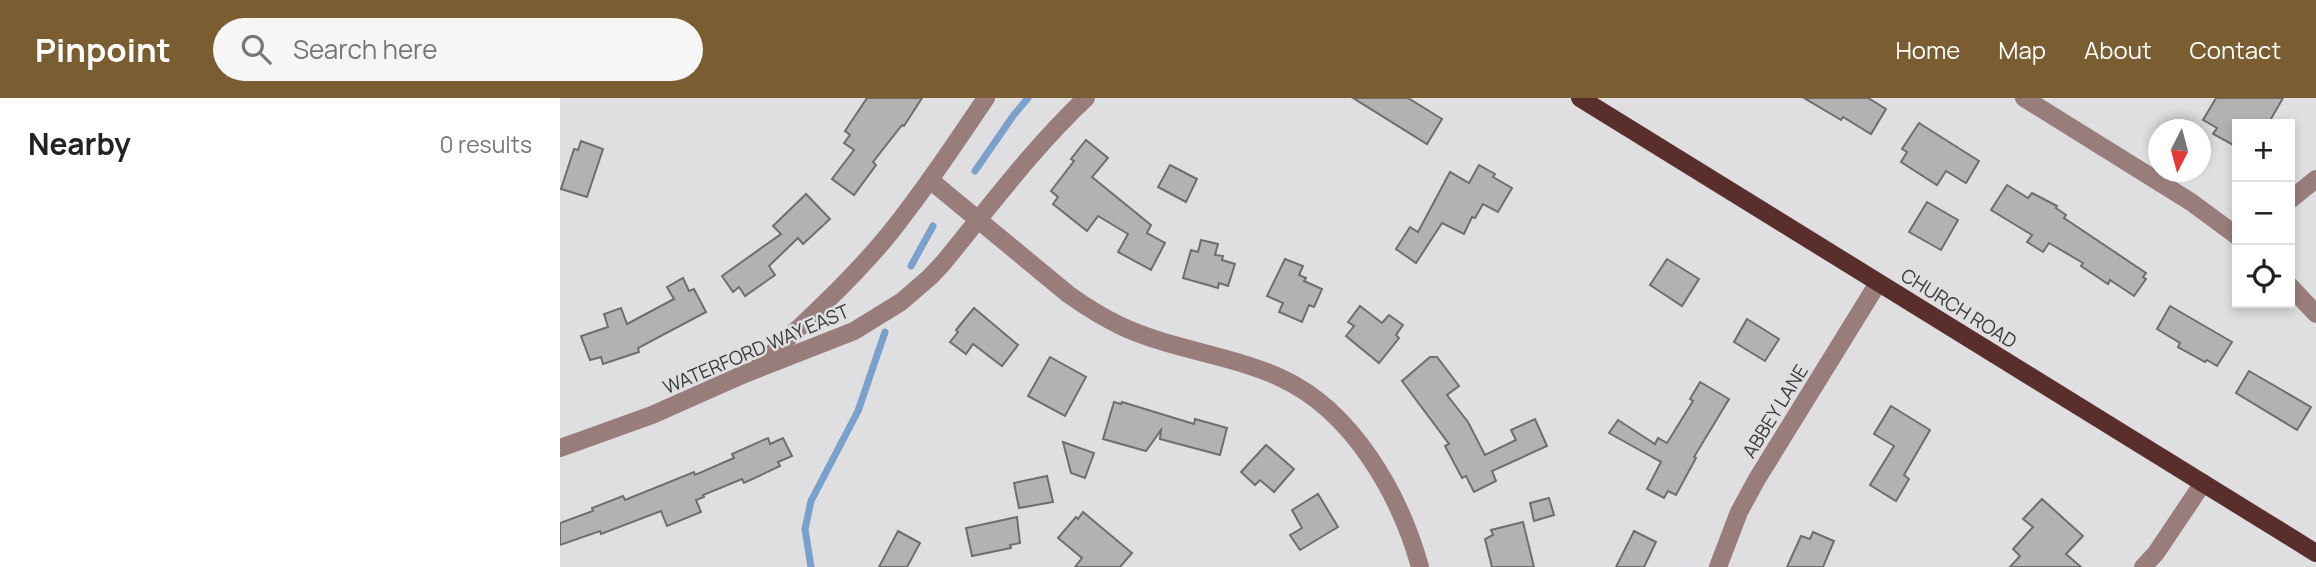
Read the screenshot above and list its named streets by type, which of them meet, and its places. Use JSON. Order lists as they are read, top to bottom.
{
  "streets": {
    "main road": ["CHURCH ROAD"],
    "street": ["WATERFORD WAY EAST", "ABBEY LANE"]
  },
  "crossings": [
    ["CHURCH ROAD", "ABBEY LANE"]
  ],
  "north": "bottom",
  "page": {
    "header": "Pinpoint",
    "search": "Search here",
    "nav": [
      "Home",
      "Map",
      "About",
      "Contact"
    ],
    "heading": ["Nearby", "0 results"],
    "map_buttons": ["+", "−"]
  }
}
